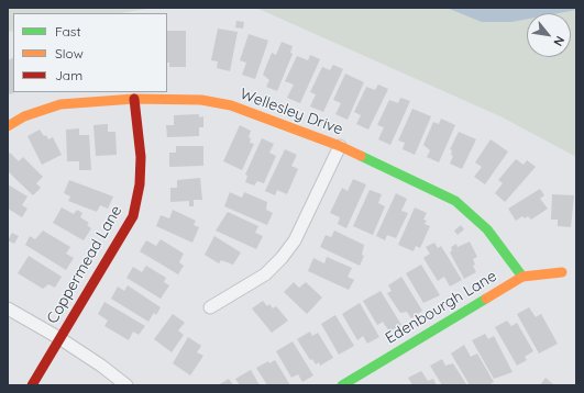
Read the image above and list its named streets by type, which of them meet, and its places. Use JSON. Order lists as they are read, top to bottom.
{
  "streets": {
    "street": ["Wellesley Drive", "Coppermead Lane", "Edenbourgh Lane"]
  },
  "crossings": [
    ["Wellesley Drive", "Coppermead Lane"],
    ["Wellesley Drive", "Edenbourgh Lane"]
  ],
  "legend": ["Fast", "Slow", "Jam"],
  "north": "bottom right"
}
